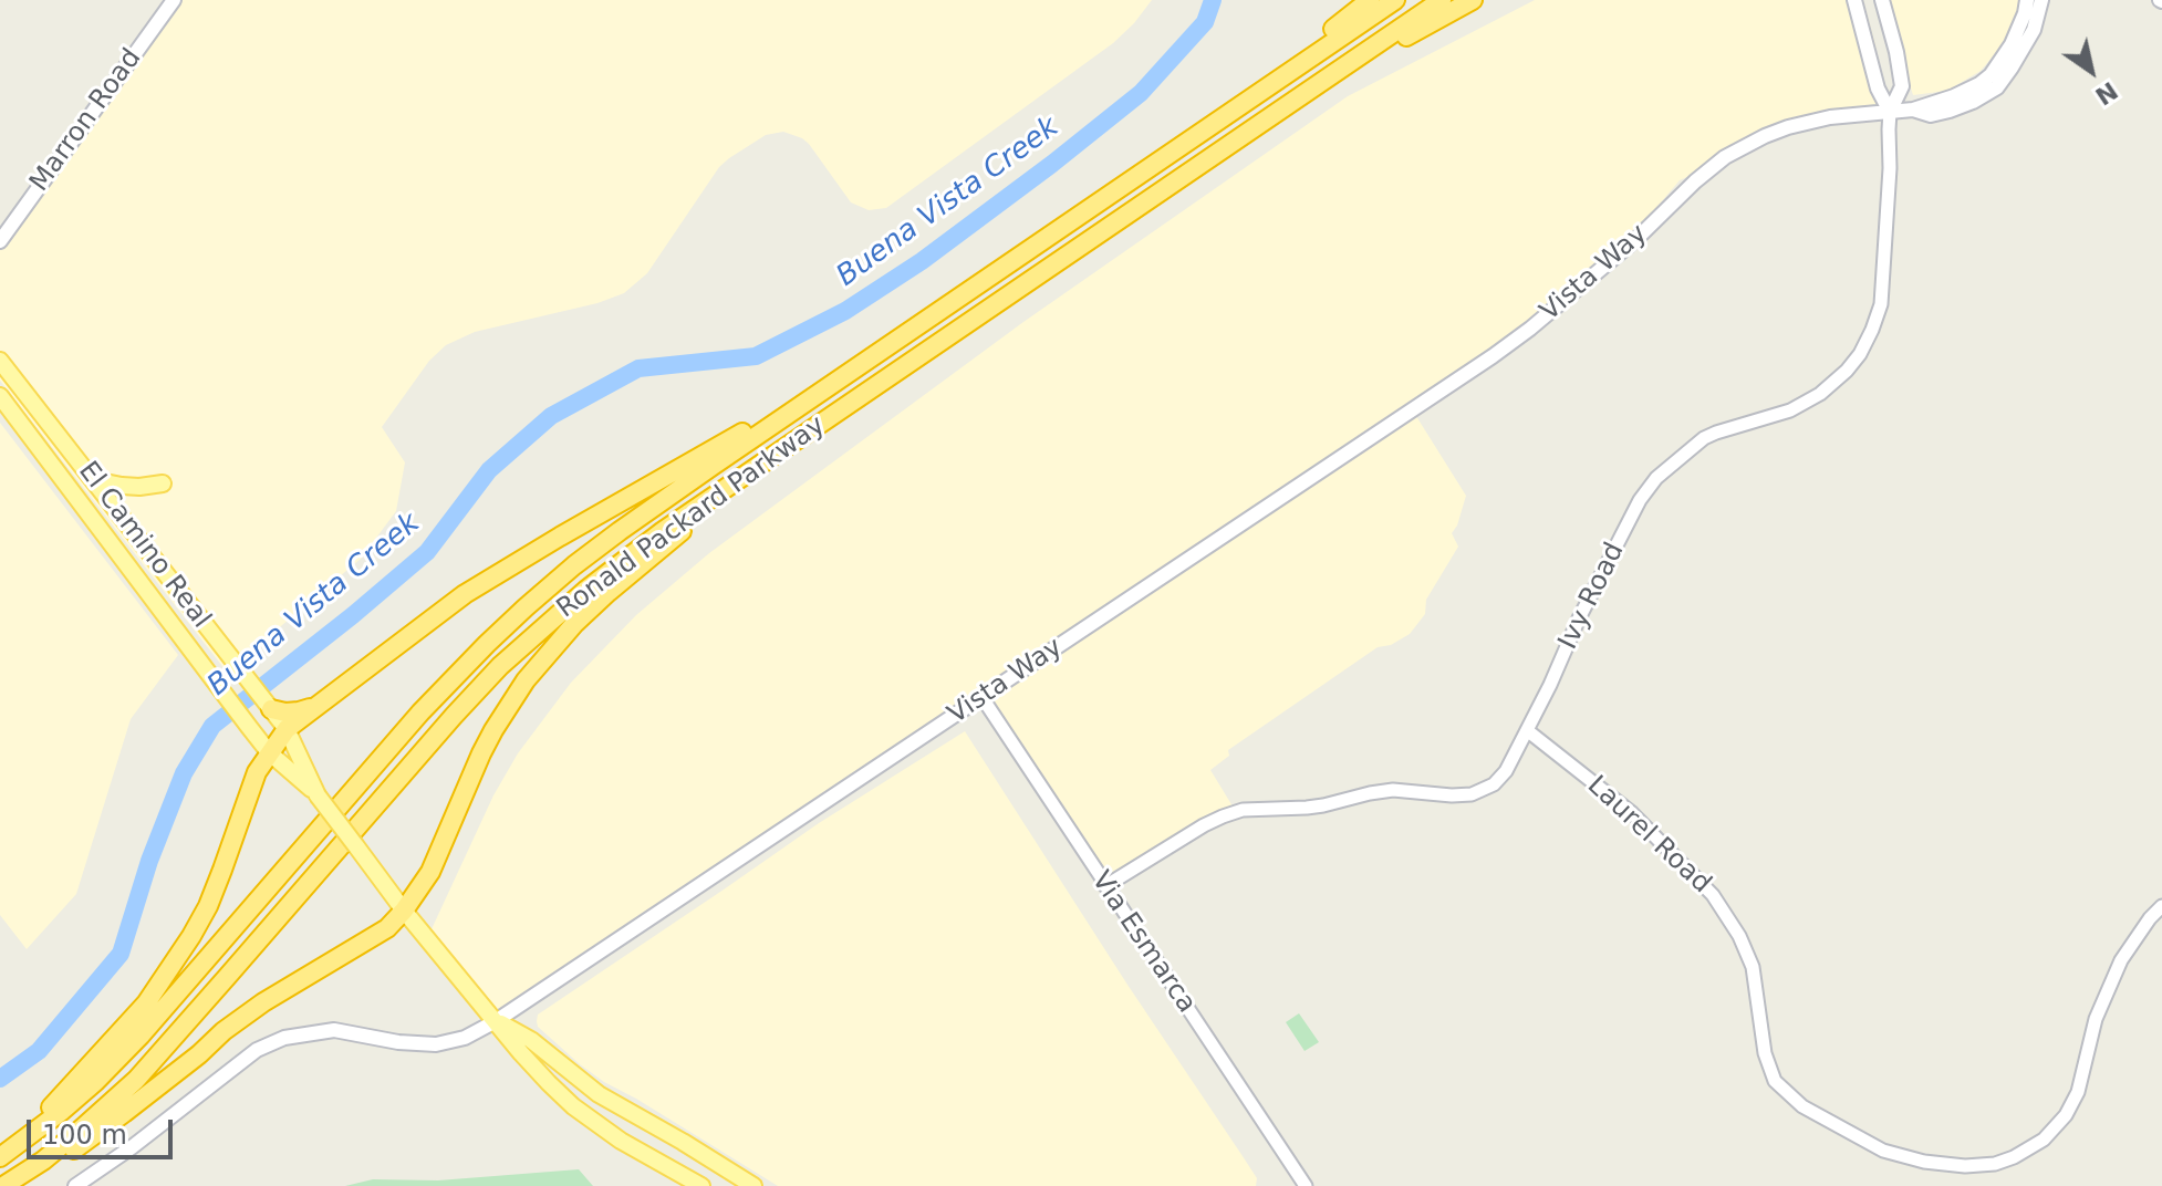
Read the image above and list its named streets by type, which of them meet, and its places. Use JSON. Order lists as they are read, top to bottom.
{
  "streets": {
    "highway": ["Ronald Packard Parkway"],
    "main road": ["Marron Road", "Vista Way", "El Camino Real"],
    "street": ["Ivy Road", "Laurel Road", "Via Esmarca"]
  },
  "crossings": [
    ["Vista Way", "Ivy Road"],
    ["Vista Way", "Via Esmarca"],
    ["Ivy Road", "Laurel Road"],
    ["Ivy Road", "Via Esmarca"]
  ],
  "water": ["Buena Vista Creek"],
  "scale_bar": "100 m",
  "north": "bottom right"
}
